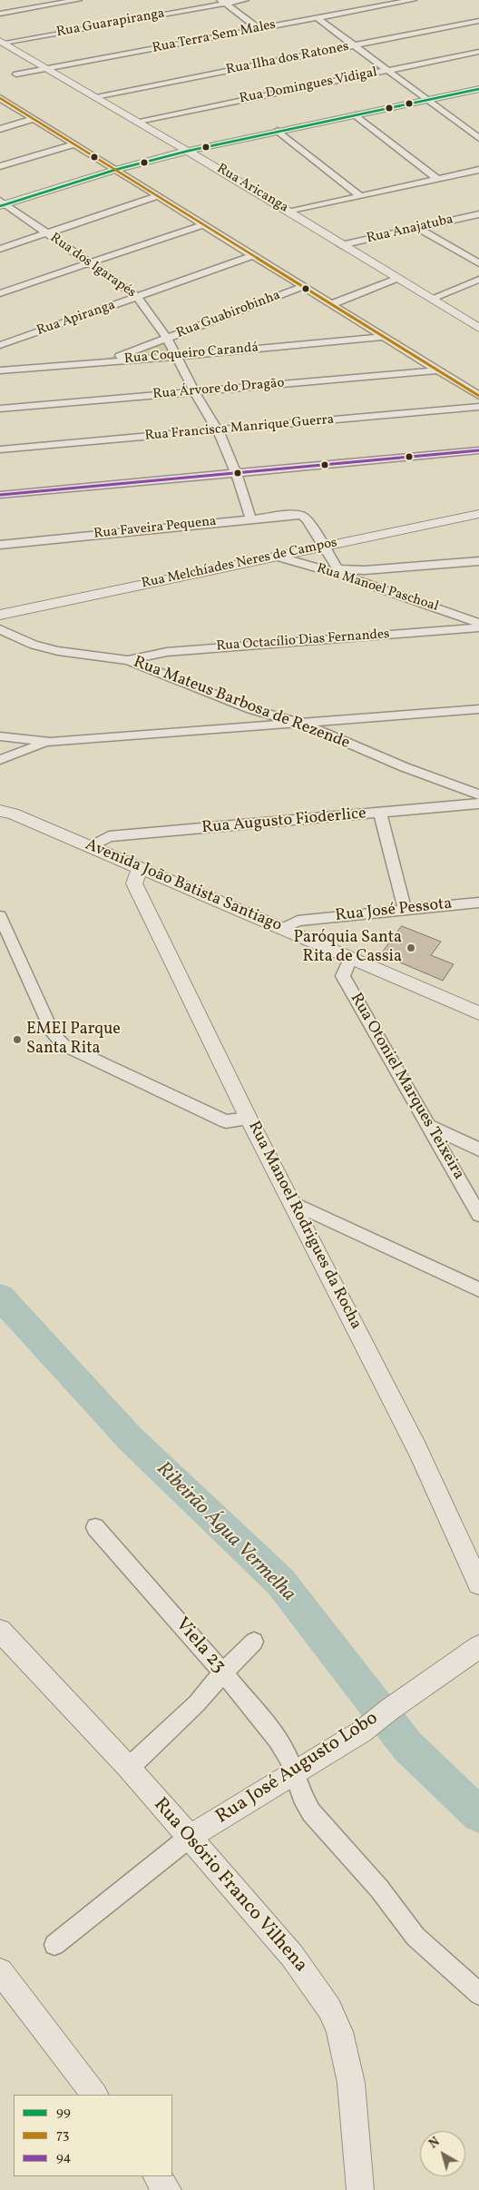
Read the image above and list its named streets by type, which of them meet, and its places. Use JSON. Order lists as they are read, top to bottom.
{
  "streets": {
    "street": [
      "Rua Guarapiranga",
      "Rua Terra Sem Males",
      "Rua Ilha dos Ratones",
      "Rua Domingues Vidigal",
      "Rua Aricanga",
      "Rua Anajatuba",
      "Rua dos Igarapés",
      "Rua Guabirobinha",
      "Rua Apiranga",
      "Rua Coqueiro Carandá",
      "Rua Árvore do Dragão",
      "Rua Francisca Manrique Guerra",
      "Rua Faveira Pequena",
      "Rua Melchíades Neres de Campos",
      "Rua Manoel Paschoal",
      "Rua Octacílio Dias Fernandes",
      "Rua Mateus Barbosa de Rezende",
      "Rua Augusto Fioderlice",
      "Avenida João Batista Santiago",
      "Rua José Pessota",
      "Rua Otoniel Marques Teixeira",
      "Rua Manoel Rodrigues da Rocha",
      "Viela 23",
      "Rua José Augusto Lobo",
      "Rua Osório Franco Vilhena"
    ]
  },
  "crossings": [
    ["Rua Guarapiranga", "Rua Aricanga"],
    ["Rua Terra Sem Males", "Rua Aricanga"],
    ["Rua Ilha dos Ratones", "Rua Aricanga"],
    ["Rua Domingues Vidigal", "Rua Aricanga"],
    ["Rua Aricanga", "Rua Anajatuba"],
    ["Rua dos Igarapés", "Rua Guabirobinha"],
    ["Rua dos Igarapés", "Rua Apiranga"],
    ["Rua dos Igarapés", "Rua Coqueiro Carandá"],
    ["Rua dos Igarapés", "Rua Árvore do Dragão"],
    ["Rua dos Igarapés", "Rua Francisca Manrique Guerra"],
    ["Rua dos Igarapés", "Rua Faveira Pequena"],
    ["Rua Guabirobinha", "Rua Coqueiro Carandá"],
    ["Rua Faveira Pequena", "Rua Melchíades Neres de Campos"],
    ["Rua Melchíades Neres de Campos", "Rua Manoel Paschoal"],
    ["Rua Octacílio Dias Fernandes", "Rua Mateus Barbosa de Rezende"],
    ["Rua Augusto Fioderlice", "Avenida João Batista Santiago"],
    ["Avenida João Batista Santiago", "Rua José Pessota"],
    ["Avenida João Batista Santiago", "Rua Otoniel Marques Teixeira"],
    ["Avenida João Batista Santiago", "Rua Manoel Rodrigues da Rocha"],
    ["Viela 23", "Rua José Augusto Lobo"],
    ["Rua José Augusto Lobo", "Rua Osório Franco Vilhena"]
  ],
  "water": ["Ribeirão Água Vermelha"],
  "places": ["Paróquia Santa Rita de Cassia", "EMEI Parque Santa Rita"],
  "lines": ["transit line 99", "transit line 73", "transit line 94"],
  "legend": ["99", "73", "94"],
  "north": "top left"
}
